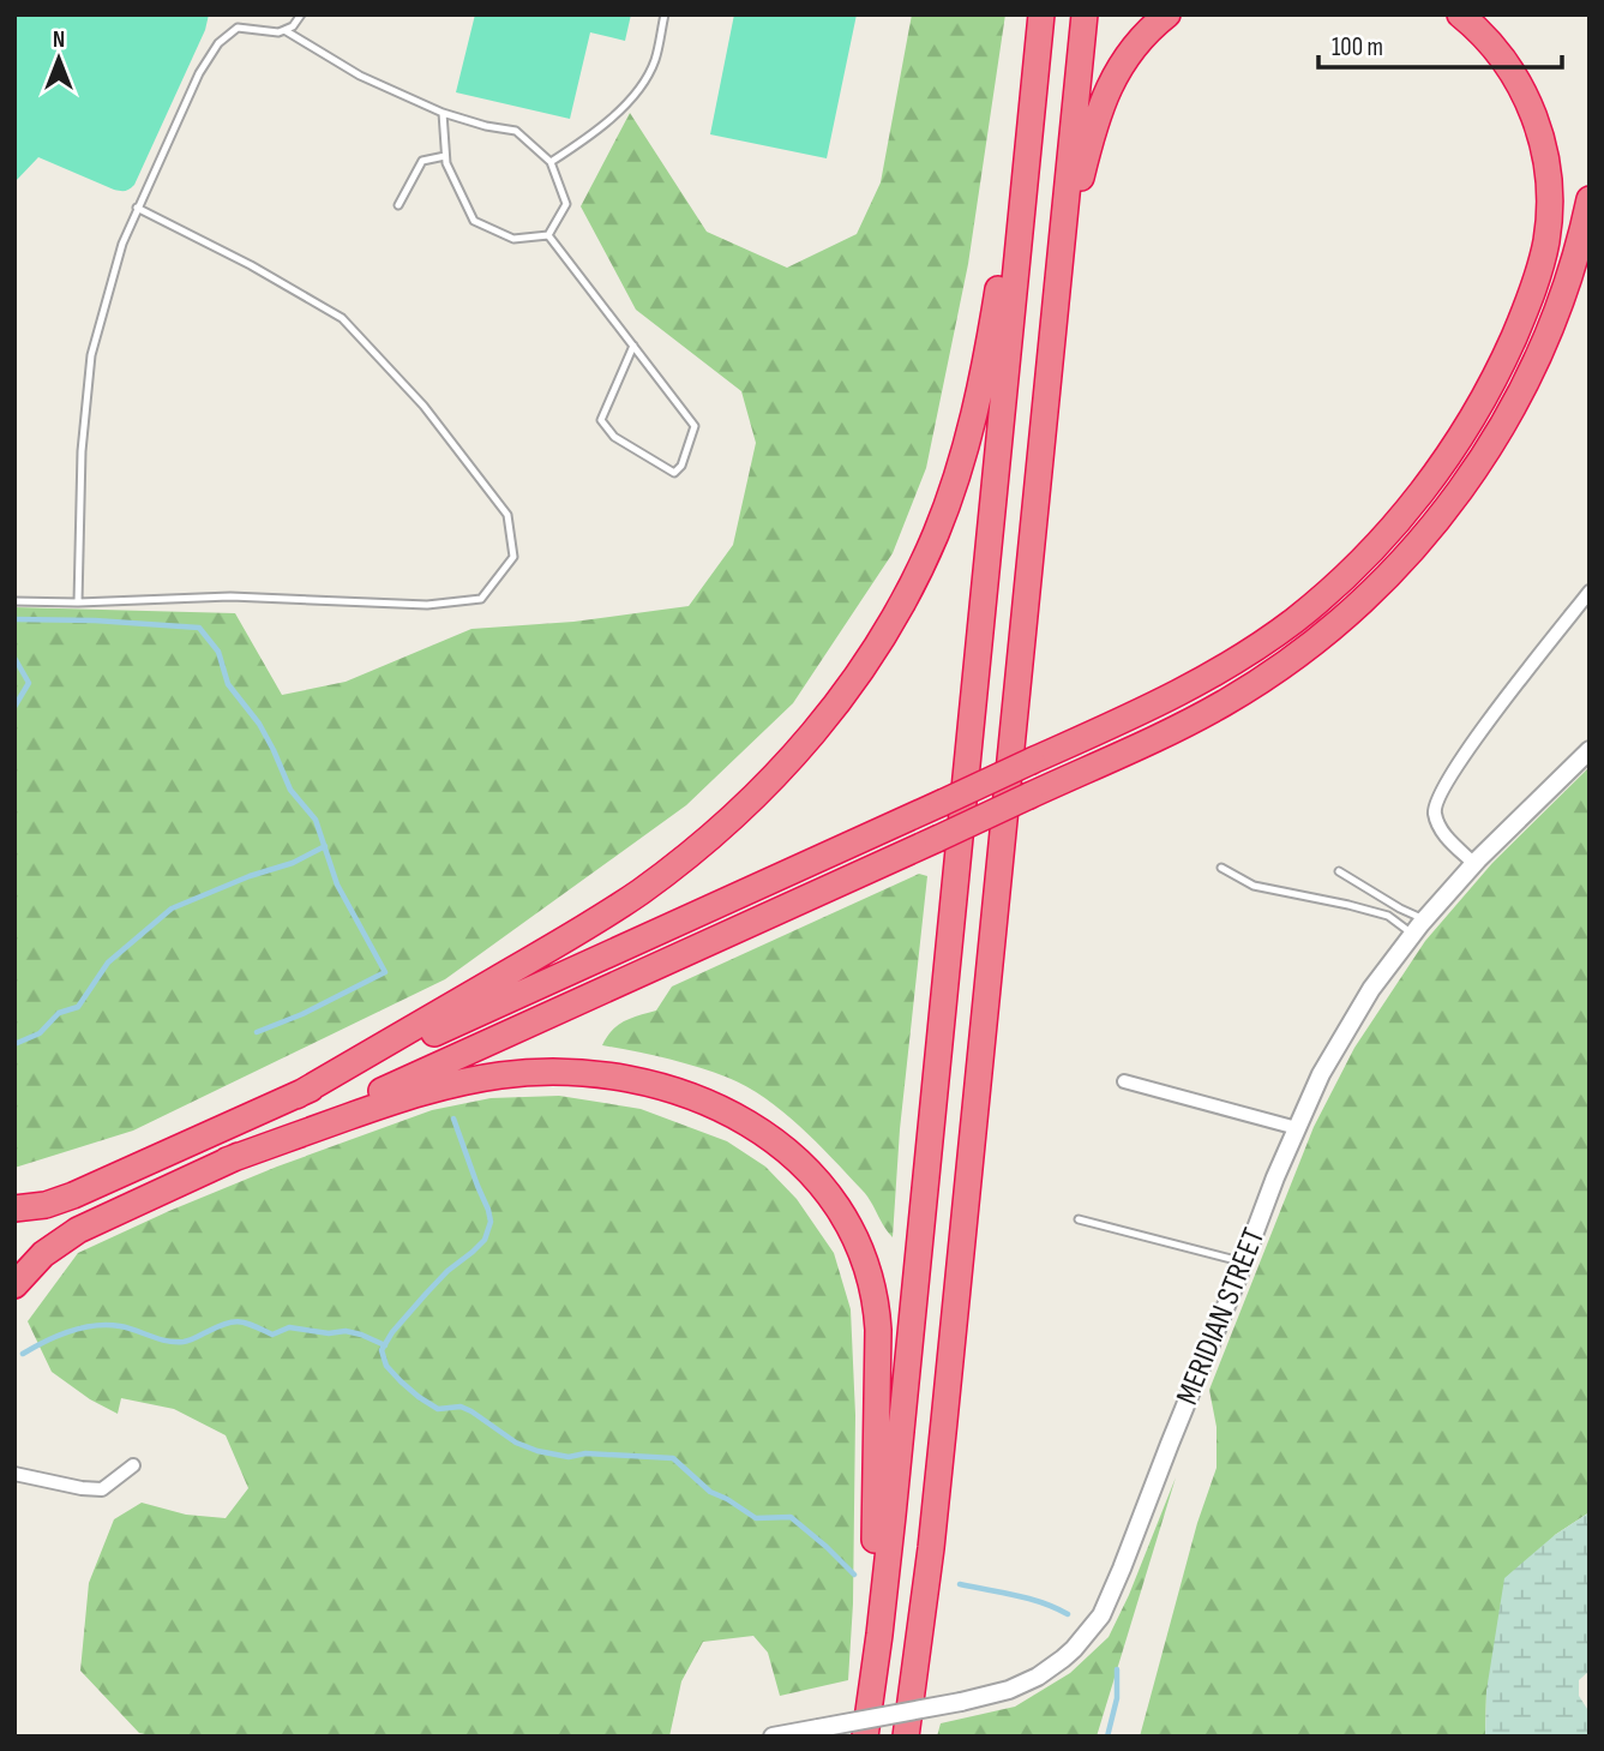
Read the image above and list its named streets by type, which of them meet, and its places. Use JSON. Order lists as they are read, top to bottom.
{
  "streets": {
    "street": ["MERIDIAN STREET"]
  },
  "scale_bar": "100 m",
  "north": "top"
}
